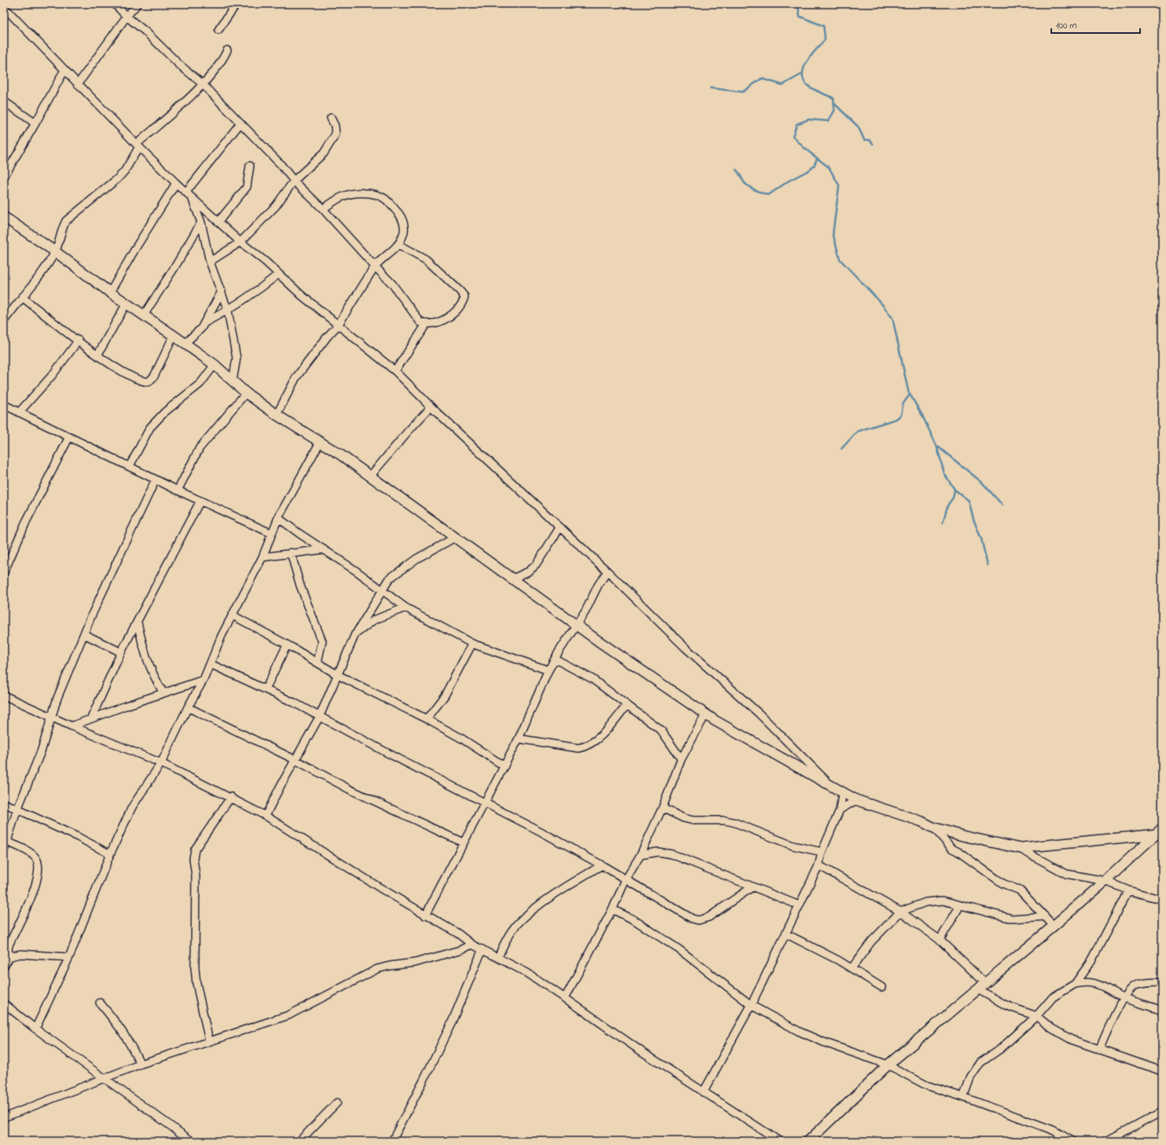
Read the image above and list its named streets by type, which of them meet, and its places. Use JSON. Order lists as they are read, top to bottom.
{
  "scale_bar": "100 m"
}
